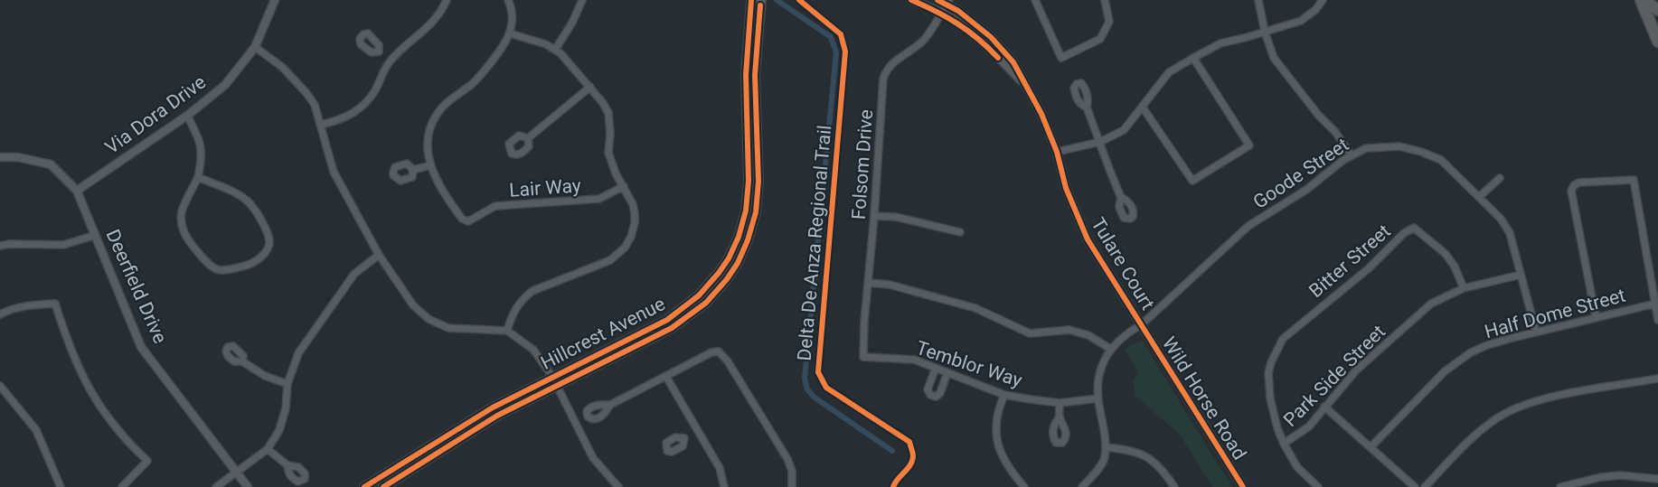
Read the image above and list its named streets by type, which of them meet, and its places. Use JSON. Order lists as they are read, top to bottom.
{
  "streets": {
    "main road": ["Hillcrest Avenue"],
    "street": [
      "Via Dora Drive",
      "Folsom Drive",
      "Goode Street",
      "Lair Way",
      "Bitter Street",
      "Tulare Court",
      "Deerfield Drive",
      "Half Dome Street",
      "Temblor Way",
      "Park Side Street",
      "Wild Horse Road"
    ],
    "cycle path": ["Delta De Anza Regional Trail"]
  },
  "crossings": [
    ["Via Dora Drive", "Deerfield Drive"],
    ["Folsom Drive", "Temblor Way"],
    ["Goode Street", "Tulare Court"],
    ["Goode Street", "Half Dome Street"],
    ["Goode Street", "Park Side Street"],
    ["Goode Street", "Wild Horse Road"],
    ["Bitter Street", "Park Side Street"],
    ["Tulare Court", "Wild Horse Road"]
  ]
}
